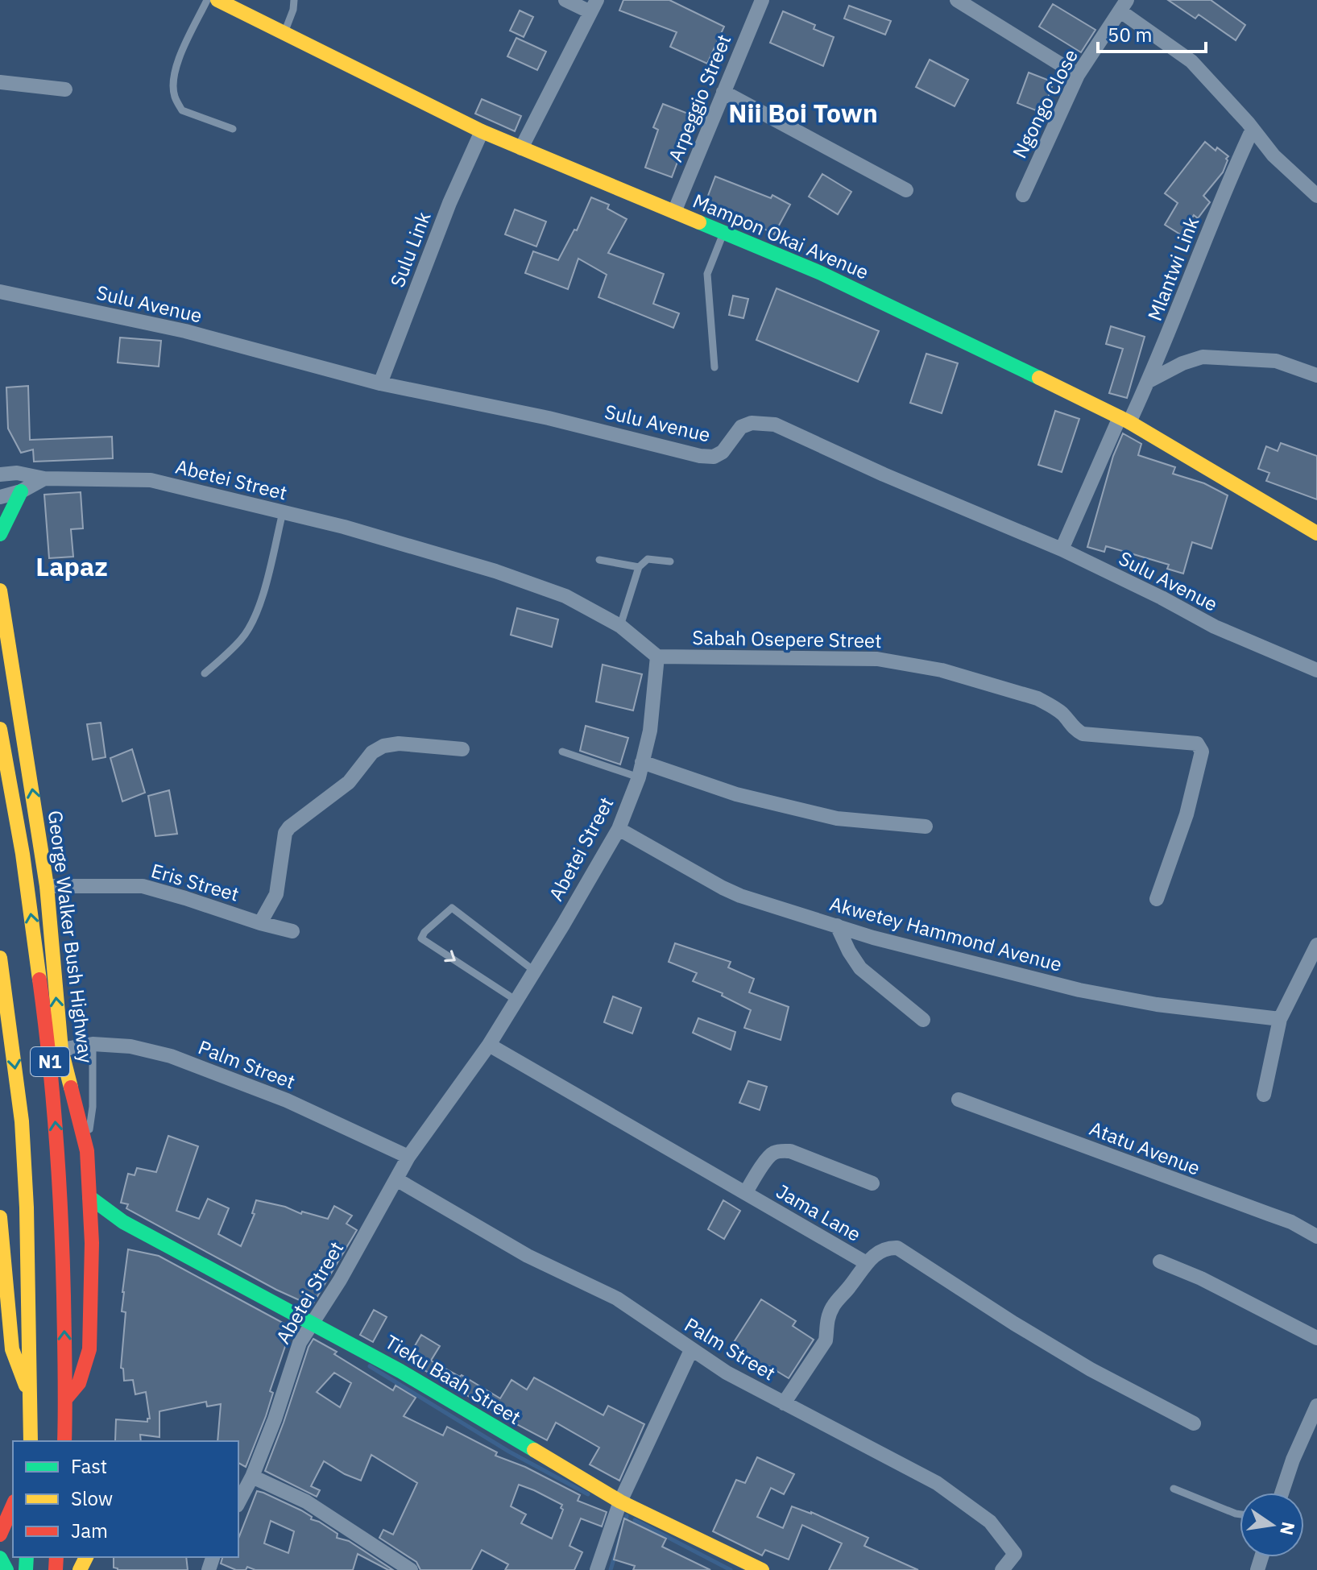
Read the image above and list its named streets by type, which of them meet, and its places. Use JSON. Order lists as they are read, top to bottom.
{
  "streets": {
    "main road": [
      "Mampon Okai Avenue",
      "George Walker Bush Highway",
      "N1",
      "Tieku Baah Street"
    ],
    "street": [
      "Arpeggio Street",
      "Ngongo Close",
      "Sulu Link",
      "Mlantwi Link",
      "Sulu Avenue",
      "Abetei Street",
      "Sabah Osepere Street",
      "Eris Street",
      "Akwetey Hammond Avenue",
      "Palm Street",
      "Atatu Avenue",
      "Jama Lane"
    ]
  },
  "crossings": [
    ["Arpeggio Street", "Mampon Okai Avenue"],
    ["Mampon Okai Avenue", "Sulu Link"],
    ["Mampon Okai Avenue", "Mlantwi Link"],
    ["Sulu Link", "Sulu Avenue"],
    ["Mlantwi Link", "Sulu Avenue"],
    ["Abetei Street", "Sabah Osepere Street"],
    ["Abetei Street", "Akwetey Hammond Avenue"],
    ["Abetei Street", "Palm Street"],
    ["Abetei Street", "Jama Lane"],
    ["Abetei Street", "Tieku Baah Street"],
    ["Eris Street", "George Walker Bush Highway"],
    ["George Walker Bush Highway", "Palm Street"],
    ["George Walker Bush Highway", "Tieku Baah Street"]
  ],
  "districts": ["Nii Boi Town", "Lapaz"],
  "legend": ["Fast", "Slow", "Jam"],
  "scale_bar": "50 m",
  "north": "right"
}
